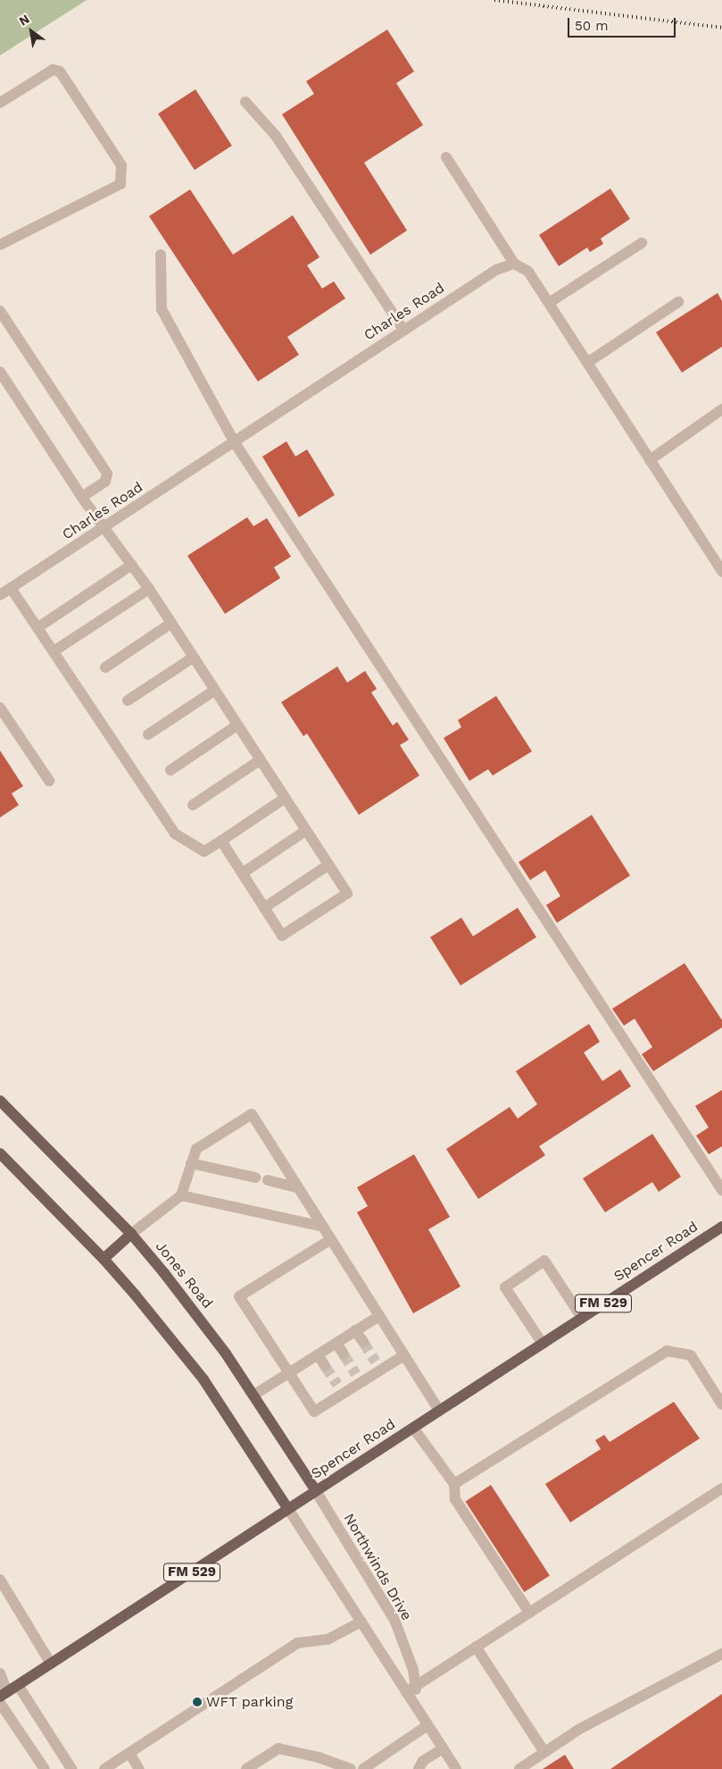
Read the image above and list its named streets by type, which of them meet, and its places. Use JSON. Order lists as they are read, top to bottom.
{
  "streets": {
    "main road": ["Spencer Road", "Jones Road", "FM 529"],
    "street": ["Charles Road", "Northwinds Drive"]
  },
  "crossings": [
    ["Spencer Road", "Jones Road"],
    ["Spencer Road", "Northwinds Drive"],
    ["Jones Road", "Northwinds Drive"]
  ],
  "places": ["WFT parking"],
  "scale_bar": "50 m",
  "north": "top left"
}
